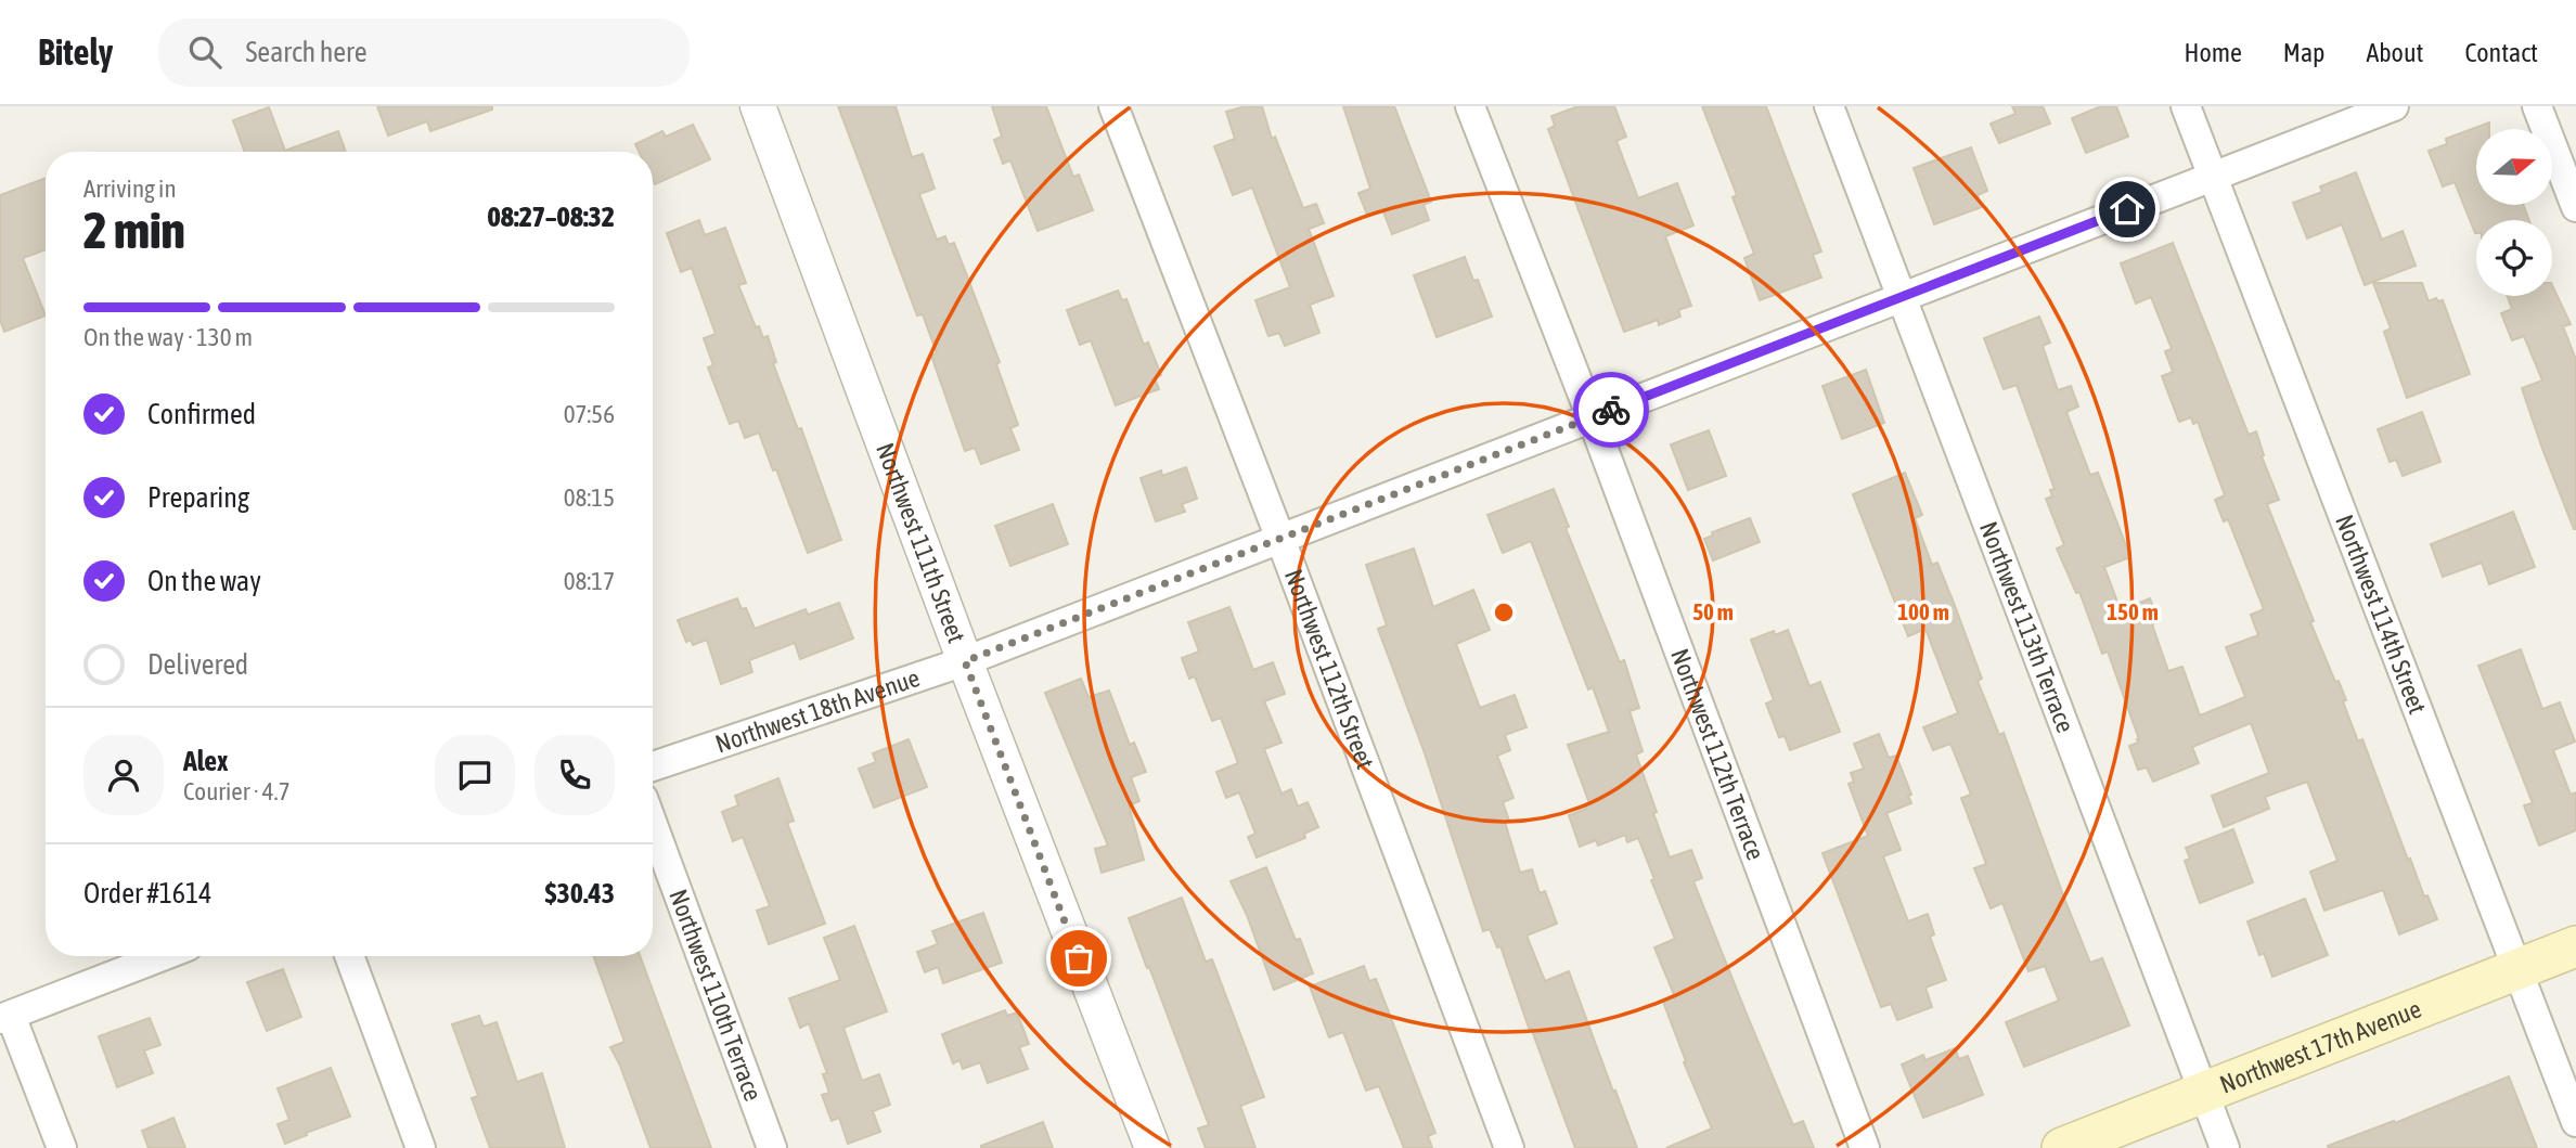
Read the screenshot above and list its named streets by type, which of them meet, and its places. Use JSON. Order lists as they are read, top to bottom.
{
  "streets": {
    "main road": ["Northwest 17th Avenue"],
    "street": [
      "Northwest 111th Street",
      "Northwest 114th Street",
      "Northwest 113th Terrace",
      "Northwest 112th Street",
      "Northwest 18th Avenue",
      "Northwest 112th Terrace",
      "Northwest 110th Terrace"
    ]
  },
  "crossings": [
    ["Northwest 111th Street", "Northwest 18th Avenue"],
    ["Northwest 114th Street", "Northwest 18th Avenue"],
    ["Northwest 114th Street", "Northwest 17th Avenue"],
    ["Northwest 113th Terrace", "Northwest 18th Avenue"],
    ["Northwest 113th Terrace", "Northwest 17th Avenue"],
    ["Northwest 112th Street", "Northwest 18th Avenue"],
    ["Northwest 18th Avenue", "Northwest 112th Terrace"]
  ],
  "north": "right",
  "page": {
    "header": "Bitely",
    "search": "Search here",
    "nav": [
      "Home",
      "Map",
      "About",
      "Contact"
    ],
    "heading": ["2 min", "Arriving in", "08:27–08:32"],
    "panel": [
      "Alex",
      "Courier · 4.7",
      "Order #1614",
      "$30.43"
    ],
    "bar": "On the way · 130 m",
    "list": [
      ["Confirmed", "07:56"],
      ["Preparing", "08:15"],
      ["On the way", "08:17"],
      "Delivered"
    ]
  },
  "rings": ["50 m", "100 m", "150 m"]
}
